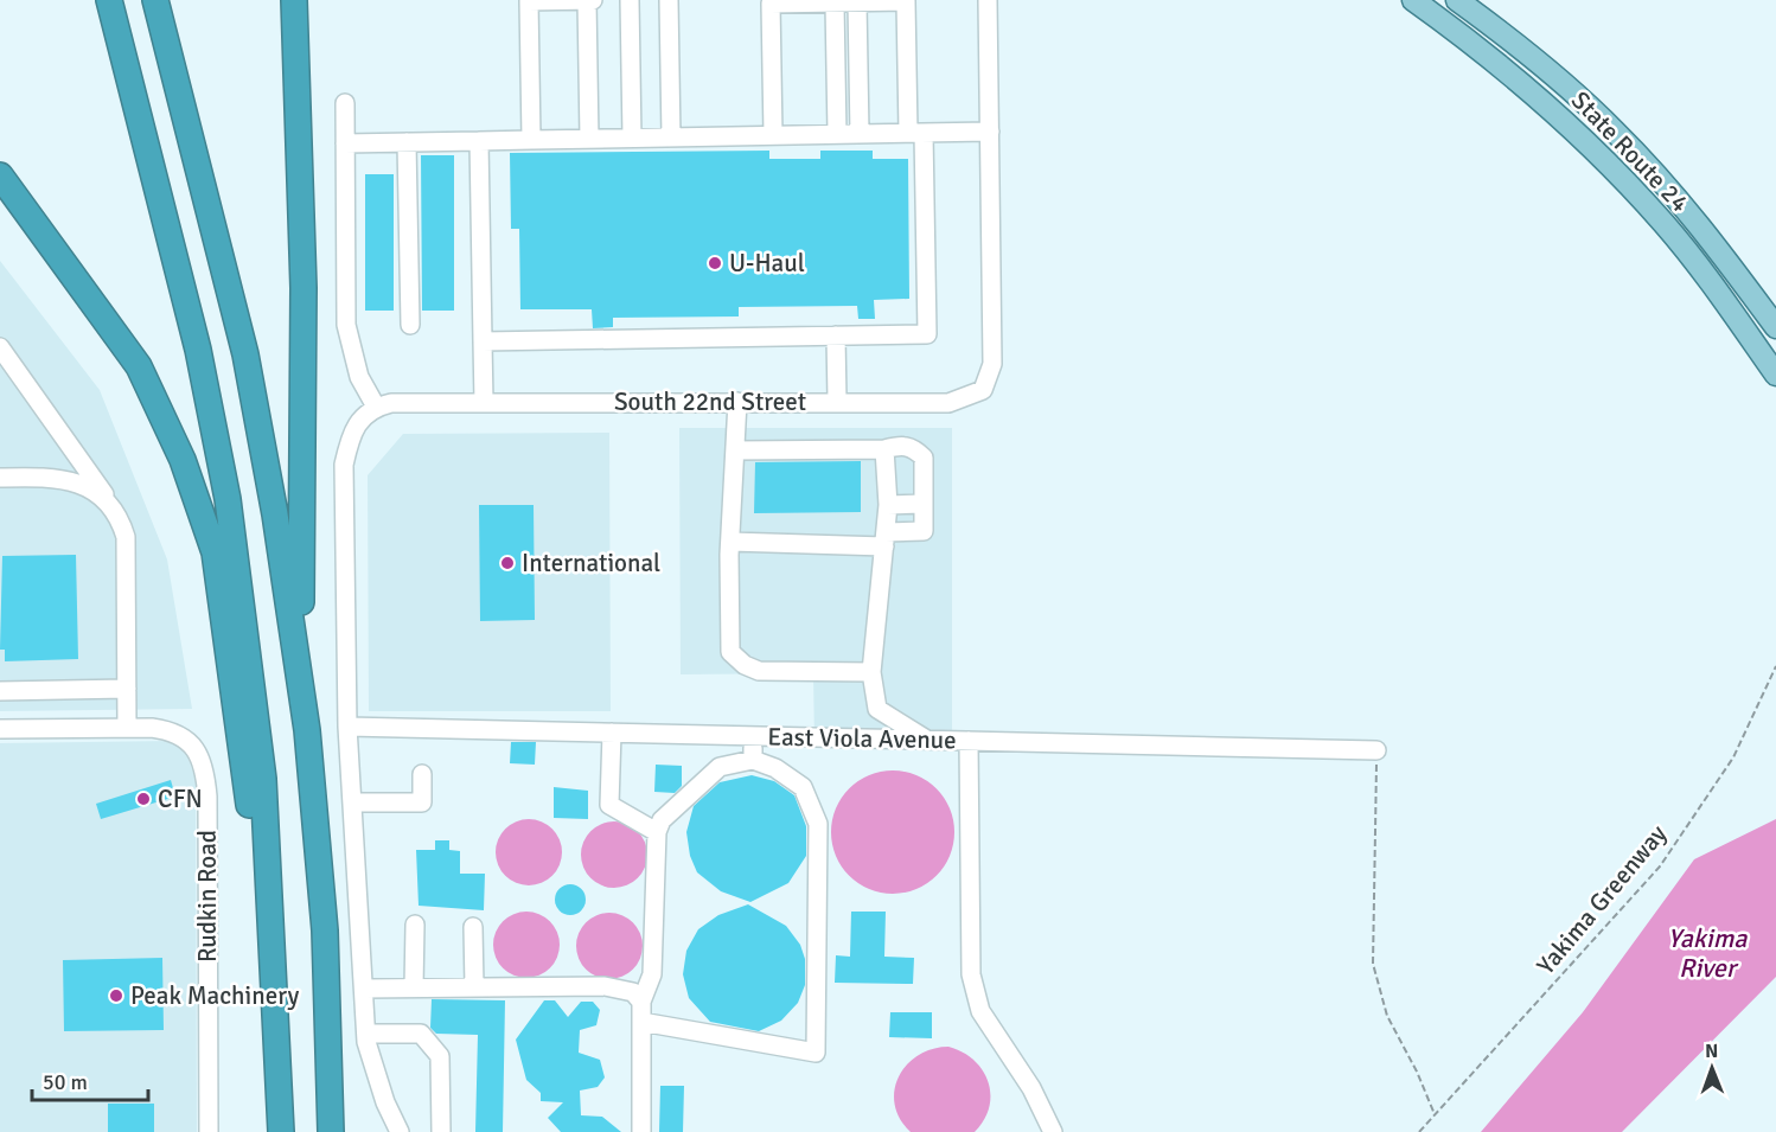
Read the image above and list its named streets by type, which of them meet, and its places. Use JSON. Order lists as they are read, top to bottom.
{
  "streets": {
    "main road": ["State Route 24"],
    "street": ["South 22nd Street", "East Viola Avenue", "Rudkin Road"],
    "path": ["Yakima Greenway"]
  },
  "water": ["Yakima River"],
  "places": [
    "U-Haul",
    "International",
    "CFN",
    "Peak Machinery"
  ],
  "scale_bar": "50 m",
  "north": "top"
}
